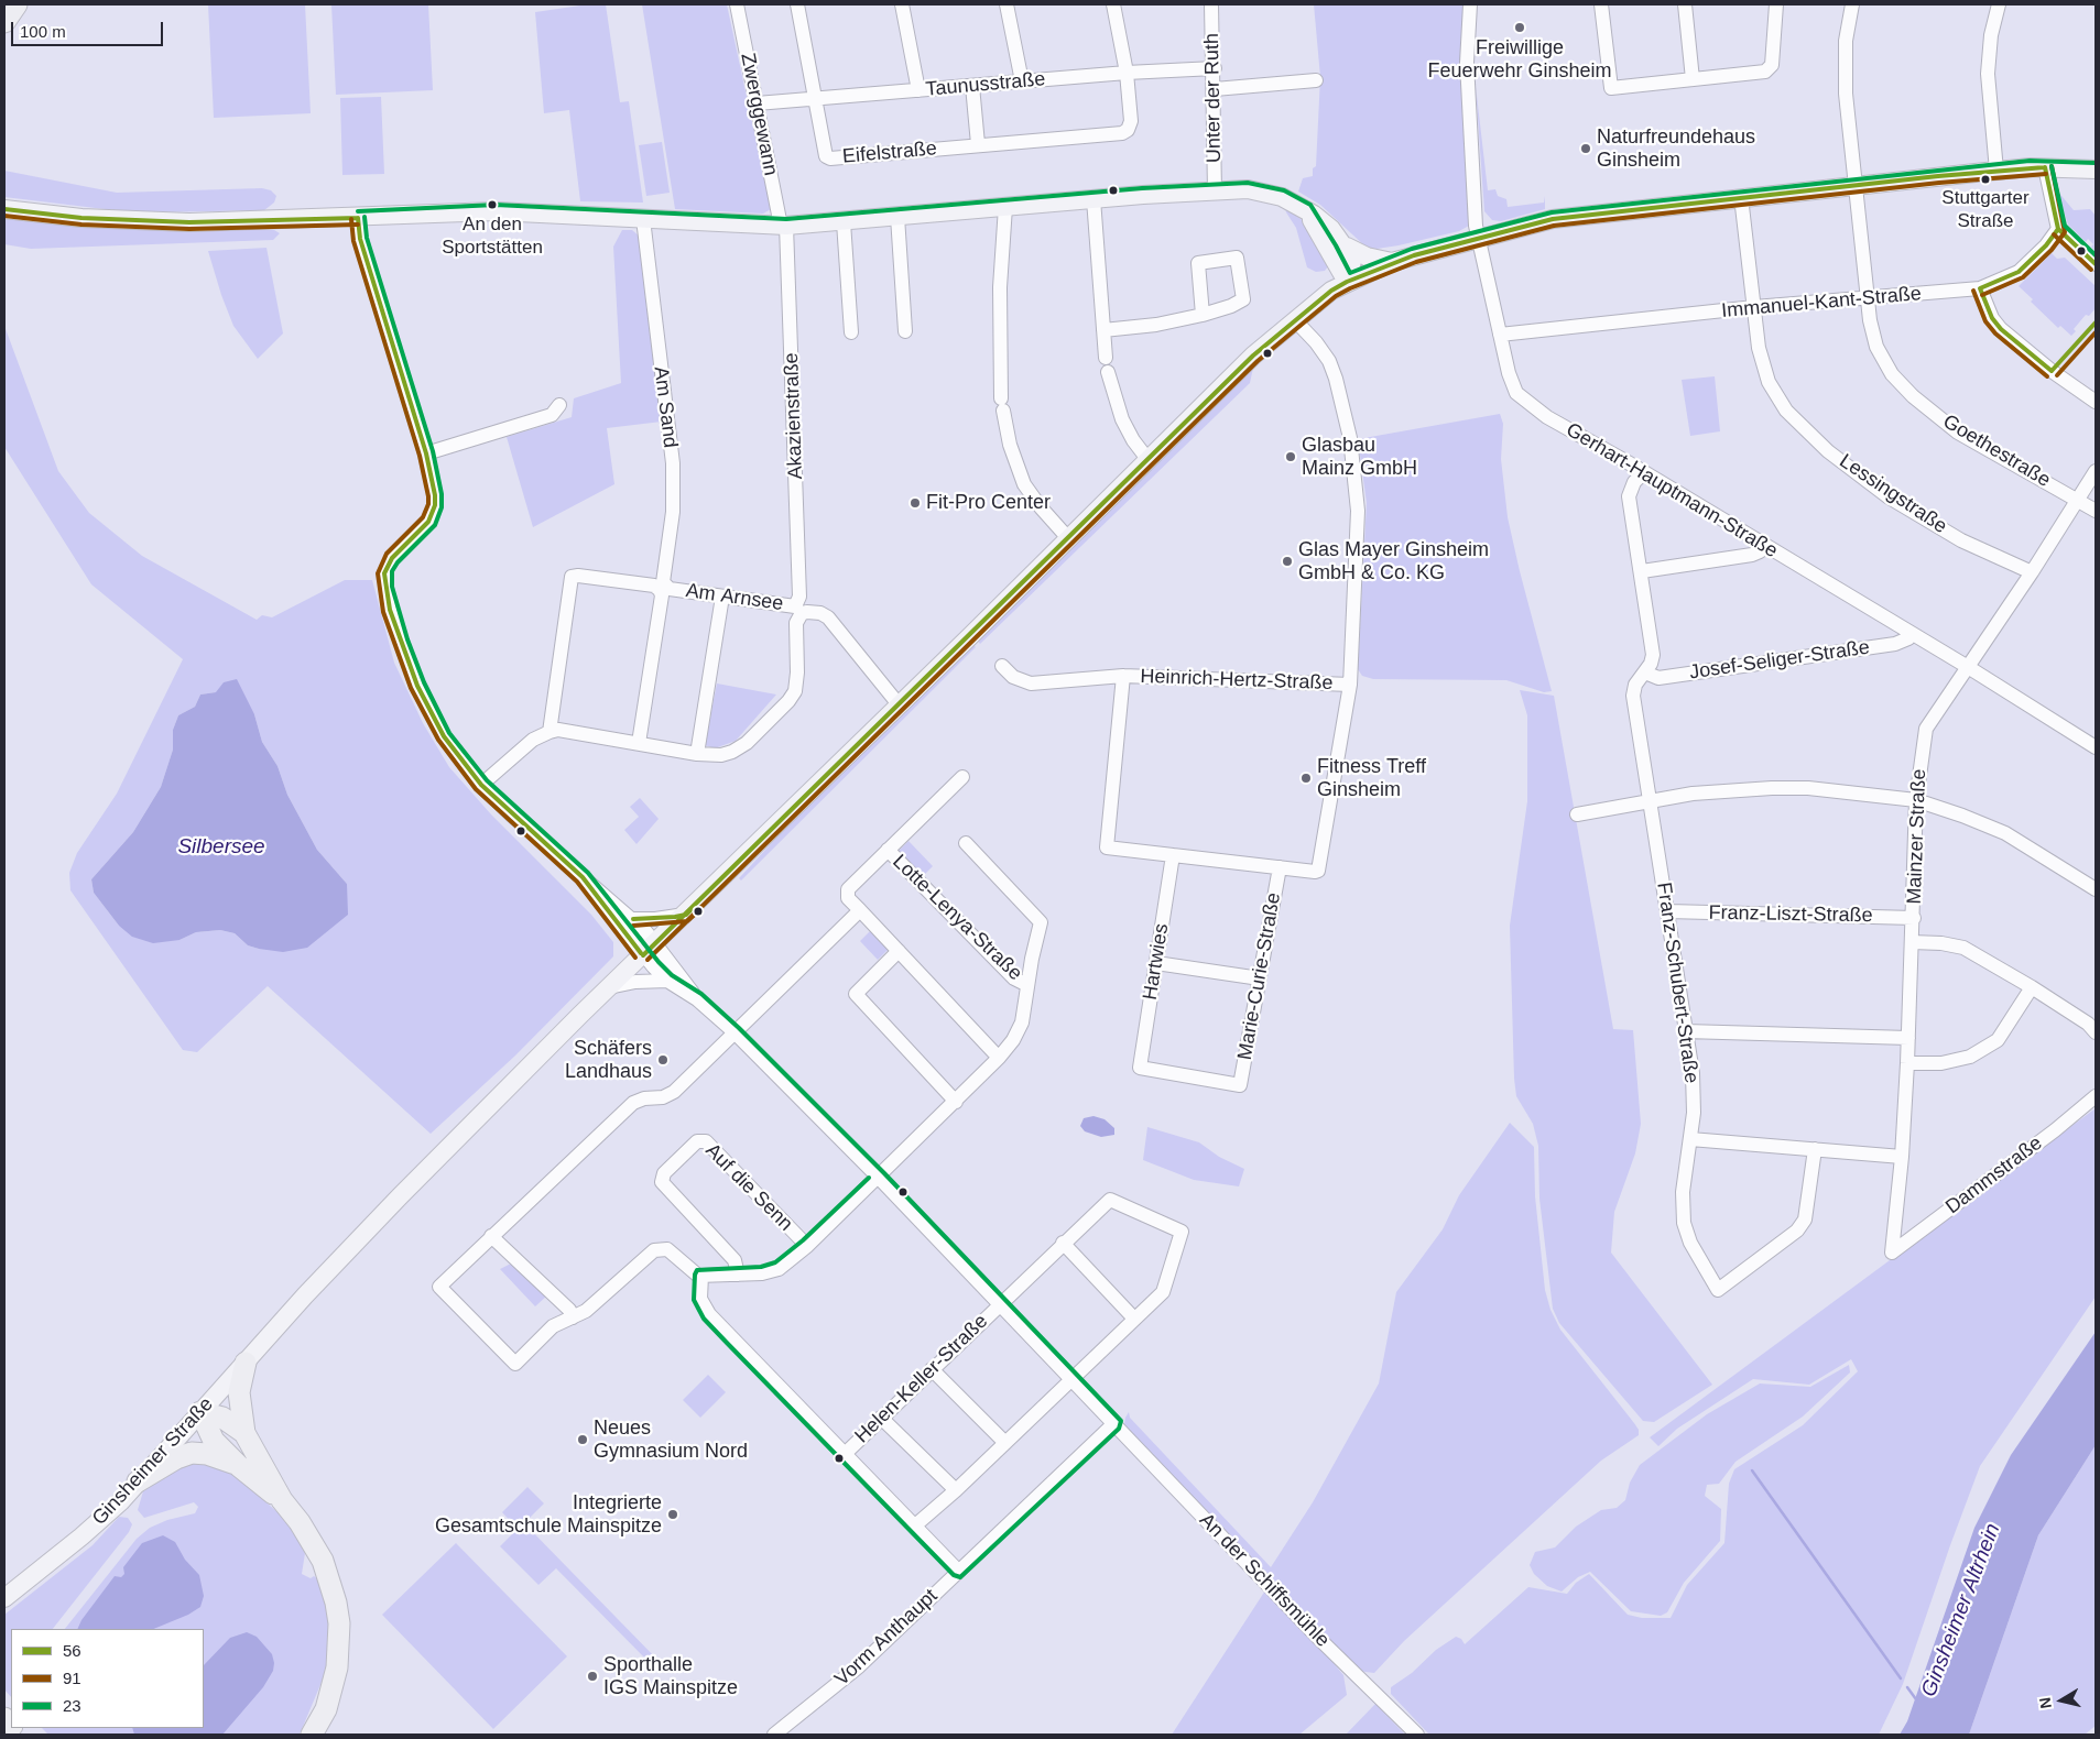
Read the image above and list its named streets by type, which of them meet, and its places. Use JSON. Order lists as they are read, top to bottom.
{
  "streets": {
    "main road": ["Ginsheimer Straße"],
    "street": [
      "Taunusstraße",
      "Unter der Ruth",
      "Zwerggewann",
      "Eifelstraße",
      "Immanuel-Kant-Straße",
      "Am Sand",
      "Akazienstraße",
      "Goethestraße",
      "Gerhart-Hauptmann-Straße",
      "Lessingstraße",
      "Am Arnsee",
      "Josef-Seliger-Straße",
      "Heinrich-Hertz-Straße",
      "Mainzer Straße",
      "Franz-Liszt-Straße",
      "Lotte-Lenya-Straße",
      "Hartwies",
      "Marie-Curie-Straße",
      "Franz-Schubert-Straße",
      "Dammstraße",
      "Auf die Senn",
      "Helen-Keller-Straße",
      "An der Schiffsmühle",
      "Vorm Anthaupt"
    ]
  },
  "crossings": [
    ["Taunusstraße", "Unter der Ruth"],
    ["Taunusstraße", "Zwerggewann"],
    ["Taunusstraße", "Eifelstraße"],
    ["Zwerggewann", "Akazienstraße"],
    ["Immanuel-Kant-Straße", "Goethestraße"],
    ["Immanuel-Kant-Straße", "Gerhart-Hauptmann-Straße"],
    ["Immanuel-Kant-Straße", "Lessingstraße"],
    ["Am Sand", "Am Arnsee"],
    ["Akazienstraße", "Am Arnsee"],
    ["Goethestraße", "Mainzer Straße"],
    ["Gerhart-Hauptmann-Straße", "Josef-Seliger-Straße"],
    ["Gerhart-Hauptmann-Straße", "Mainzer Straße"],
    ["Gerhart-Hauptmann-Straße", "Franz-Schubert-Straße"],
    ["Lessingstraße", "Mainzer Straße"],
    ["Josef-Seliger-Straße", "Franz-Schubert-Straße"],
    ["Heinrich-Hertz-Straße", "Hartwies"],
    ["Mainzer Straße", "Franz-Liszt-Straße"],
    ["Mainzer Straße", "Dammstraße"],
    ["Franz-Liszt-Straße", "Franz-Schubert-Straße"],
    ["Hartwies", "Marie-Curie-Straße"],
    ["Helen-Keller-Straße", "An der Schiffsmühle"],
    ["An der Schiffsmühle", "Vorm Anthaupt"]
  ],
  "water": ["Silbersee", "Ginsheimer Altrhein"],
  "places": [
    "Freiwillige Feuerwehr Ginsheim",
    "Naturfreundehaus Ginsheim",
    "Stuttgarter Straße",
    "An den Sportstätten",
    "Glasbau Mainz GmbH",
    "Fit-Pro Center",
    "Glas Mayer Ginsheim GmbH & Co. KG",
    "Fitness Treff Ginsheim",
    "Schäfers Landhaus",
    "Neues Gymnasium Nord",
    "Integrierte Gesamtschule Mainspitze",
    "Sporthalle IGS Mainspitze"
  ],
  "lines": ["transit line 23", "transit line 91", "transit line 56"],
  "legend": ["56", "91", "23"],
  "scale_bar": "100 m",
  "north": "left"
}
